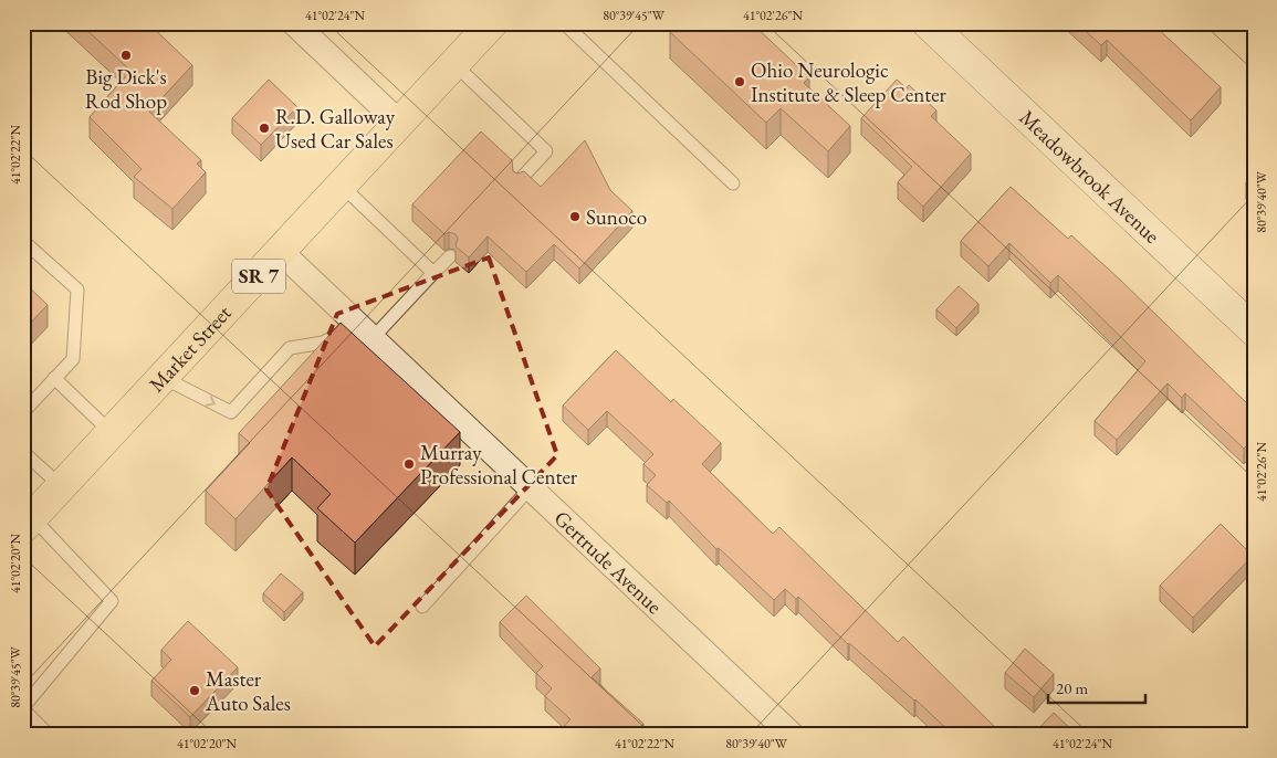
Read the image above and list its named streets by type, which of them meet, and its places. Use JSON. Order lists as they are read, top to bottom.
{
  "streets": {
    "main road": ["SR 7", "Market Street"],
    "street": ["Meadowbrook Avenue", "Gertrude Avenue"]
  },
  "crossings": [
    ["Market Street", "Gertrude Avenue"]
  ],
  "places": [
    "Big Dick's Rod Shop",
    "Ohio Neurologic Institute & Sleep Center",
    "R.D. Galloway Used Car Sales",
    "Sunoco",
    "Murray Professional Center",
    "Master Auto Sales"
  ],
  "scale_bar": "20 m",
  "coordinates": [
    "41°02'24\"N",
    "80°39'45\"W",
    "41°02'26\"N",
    "41°02'22\"N",
    "80°39'40\"W",
    "41°02'20\"N"
  ]
}
